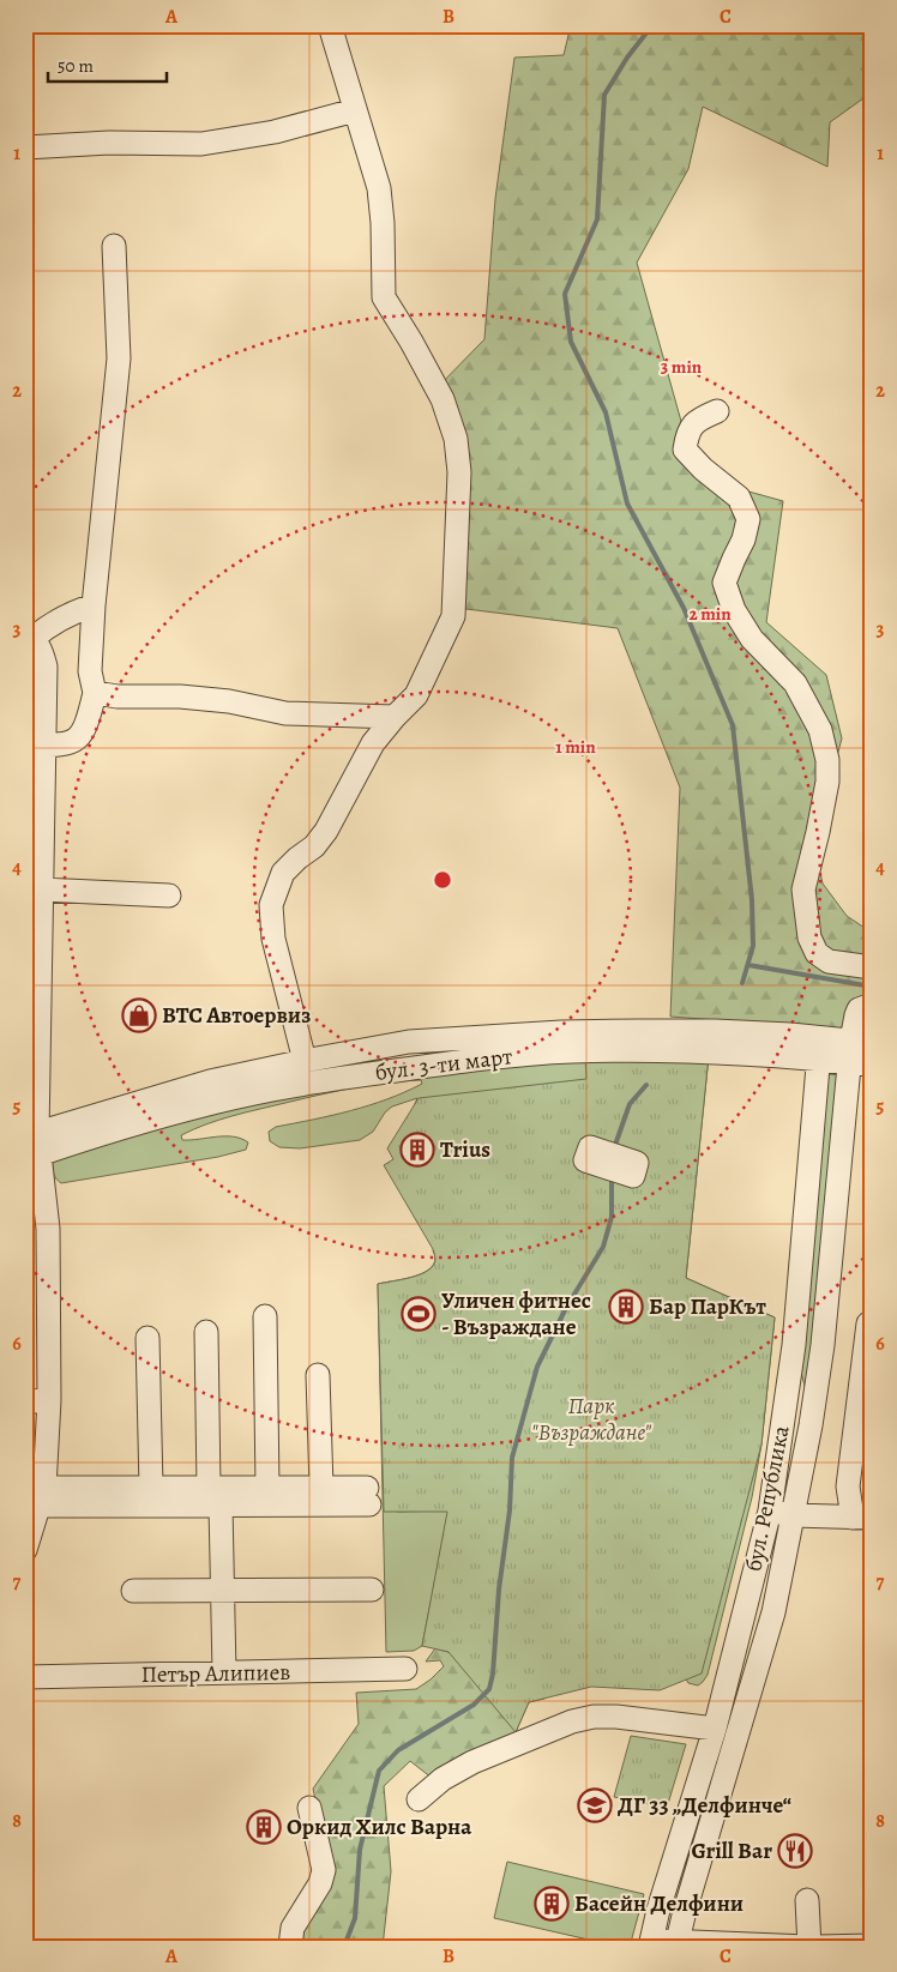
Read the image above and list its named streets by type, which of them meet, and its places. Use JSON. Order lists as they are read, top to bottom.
{
  "streets": {
    "street": ["бул. 3-ти март", "бул. Република", "Петър Алипиев"]
  },
  "crossings": [
    ["бул. 3-ти март", "бул. Република"]
  ],
  "parks": ["Парк \"Възраждане\""],
  "places": {
    "shop": ["ВТС Автоервиз"],
    "building": [
      "Trius",
      "Бар ПарКът",
      "Оркид Хилс Варна",
      "Басейн Делфини"
    ],
    "sports": ["Уличен фитнес - Възраждане"],
    "school or university": ["ДГ 33 „Делфинче“"],
    "restaurant": ["Grill Bar"]
  },
  "scale_bar": "50 m",
  "grid": {
    "columns": ["A", "B", "C"],
    "rows": [
      "1",
      "2",
      "3",
      "4",
      "5",
      "6",
      "7",
      "8"
    ]
  },
  "rings": ["3 min", "2 min", "1 min"]
}
